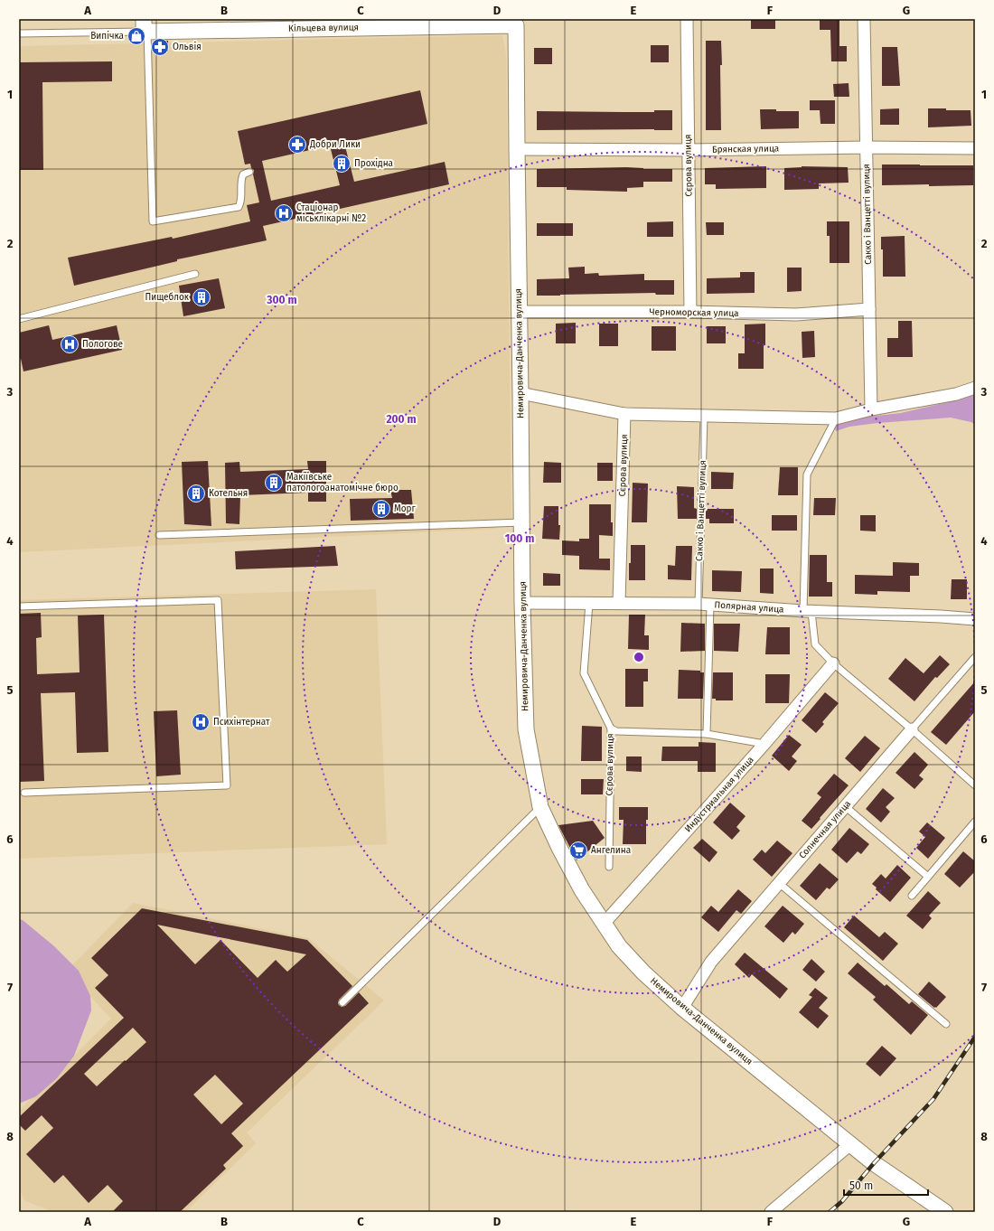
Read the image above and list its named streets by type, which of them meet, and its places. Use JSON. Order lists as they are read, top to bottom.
{
  "streets": {
    "street": [
      "Кільцева вулиця",
      "Брянская улица",
      "Сєрова вулиця",
      "Сакко і Ванцетті вулиця",
      "Черноморская улица",
      "Немировича-Данченка вулиця",
      "Полярная улица",
      "Индустриальная улица",
      "Солнечная улица"
    ]
  },
  "crossings": [
    ["Кільцева вулиця", "Немировича-Данченка вулиця"],
    ["Брянская улица", "Сєрова вулиця"],
    ["Брянская улица", "Сакко і Ванцетті вулиця"],
    ["Брянская улица", "Немировича-Данченка вулиця"],
    ["Сєрова вулиця", "Черноморская улица"],
    ["Сєрова вулиця", "Полярная улица"],
    ["Сакко і Ванцетті вулиця", "Черноморская улица"],
    ["Сакко і Ванцетті вулиця", "Полярная улица"],
    ["Черноморская улица", "Немировича-Данченка вулиця"],
    ["Немировича-Данченка вулиця", "Полярная улица"],
    ["Немировича-Данченка вулиця", "Индустриальная улица"],
    ["Немировича-Данченка вулиця", "Солнечная улица"]
  ],
  "places": {
    "shop": ["Випічка"],
    "pharmacy": ["Ольвія", "Добри Лики"],
    "building": [
      "Прохідна",
      "Пищеблок",
      "Макіївське патологоанатомічне бюро",
      "Котельня",
      "Морг"
    ],
    "hospital": ["Стаціонар міськлікарні №2", "Пологове", "Психінтернат"],
    "supermarket": ["Ангелина"]
  },
  "scale_bar": "50 m",
  "grid": {
    "columns": [
      "A",
      "B",
      "C",
      "D",
      "E",
      "F",
      "G"
    ],
    "rows": [
      "1",
      "2",
      "3",
      "4",
      "5",
      "6",
      "7",
      "8"
    ]
  },
  "rings": ["300 m", "200 m", "100 m"]
}
